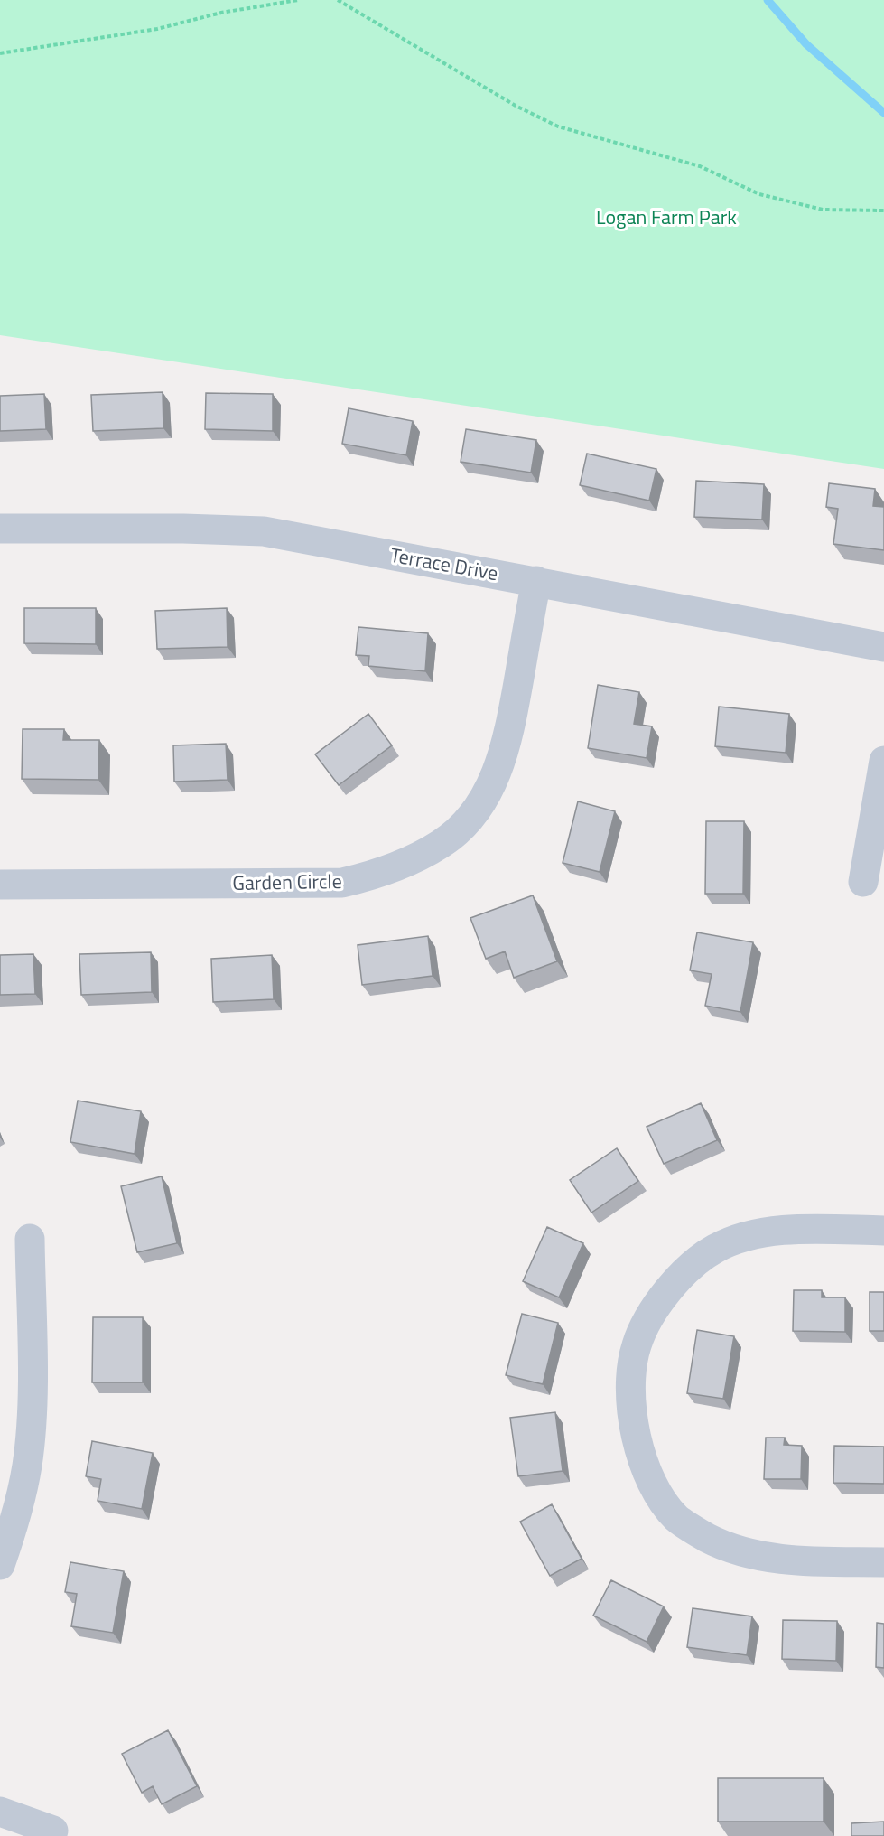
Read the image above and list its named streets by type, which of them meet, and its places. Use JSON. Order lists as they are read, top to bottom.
{
  "streets": {
    "street": ["Terrace Drive", "Garden Circle"]
  },
  "crossings": [
    ["Terrace Drive", "Garden Circle"]
  ],
  "parks": ["Logan Farm Park"]
}
